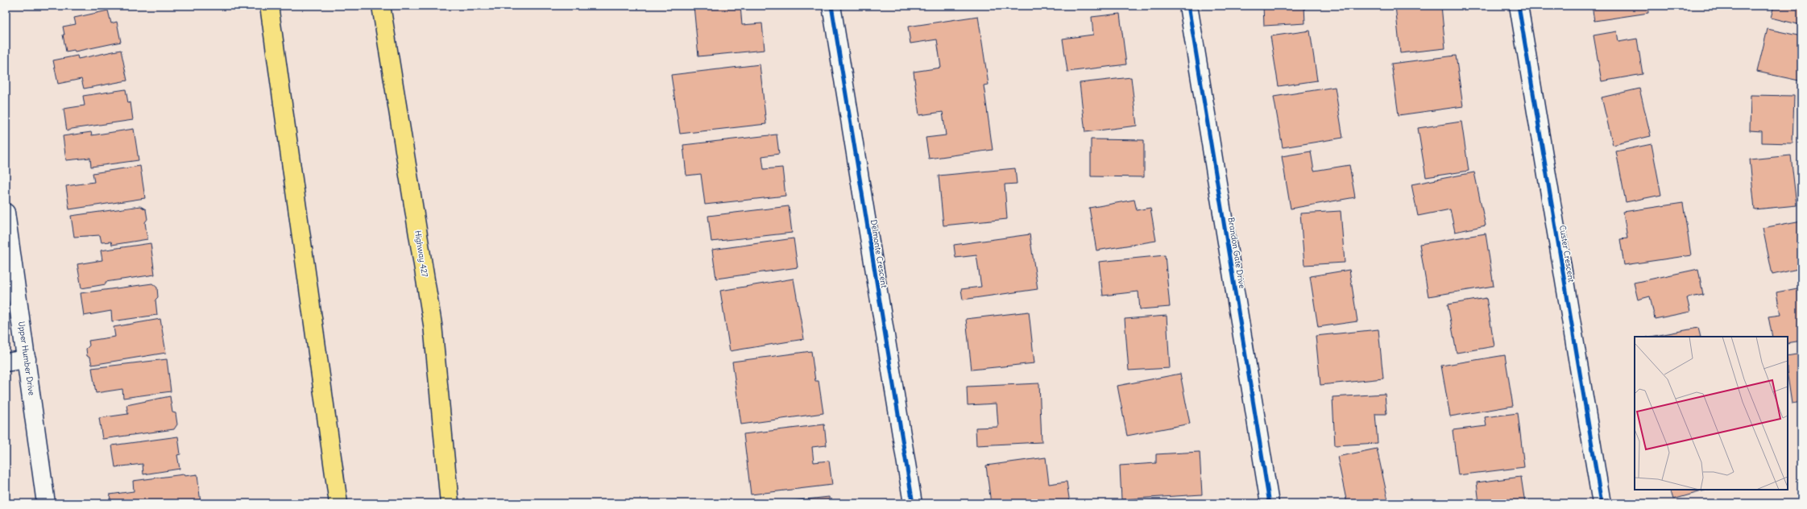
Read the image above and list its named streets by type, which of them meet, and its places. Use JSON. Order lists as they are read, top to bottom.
{
  "streets": {
    "highway": ["Highway 427"],
    "street": [
      "Brandon Gate Drive",
      "Delmonte Crescent",
      "Custer Crescent",
      "Upper Humber Drive"
    ]
  }
}
